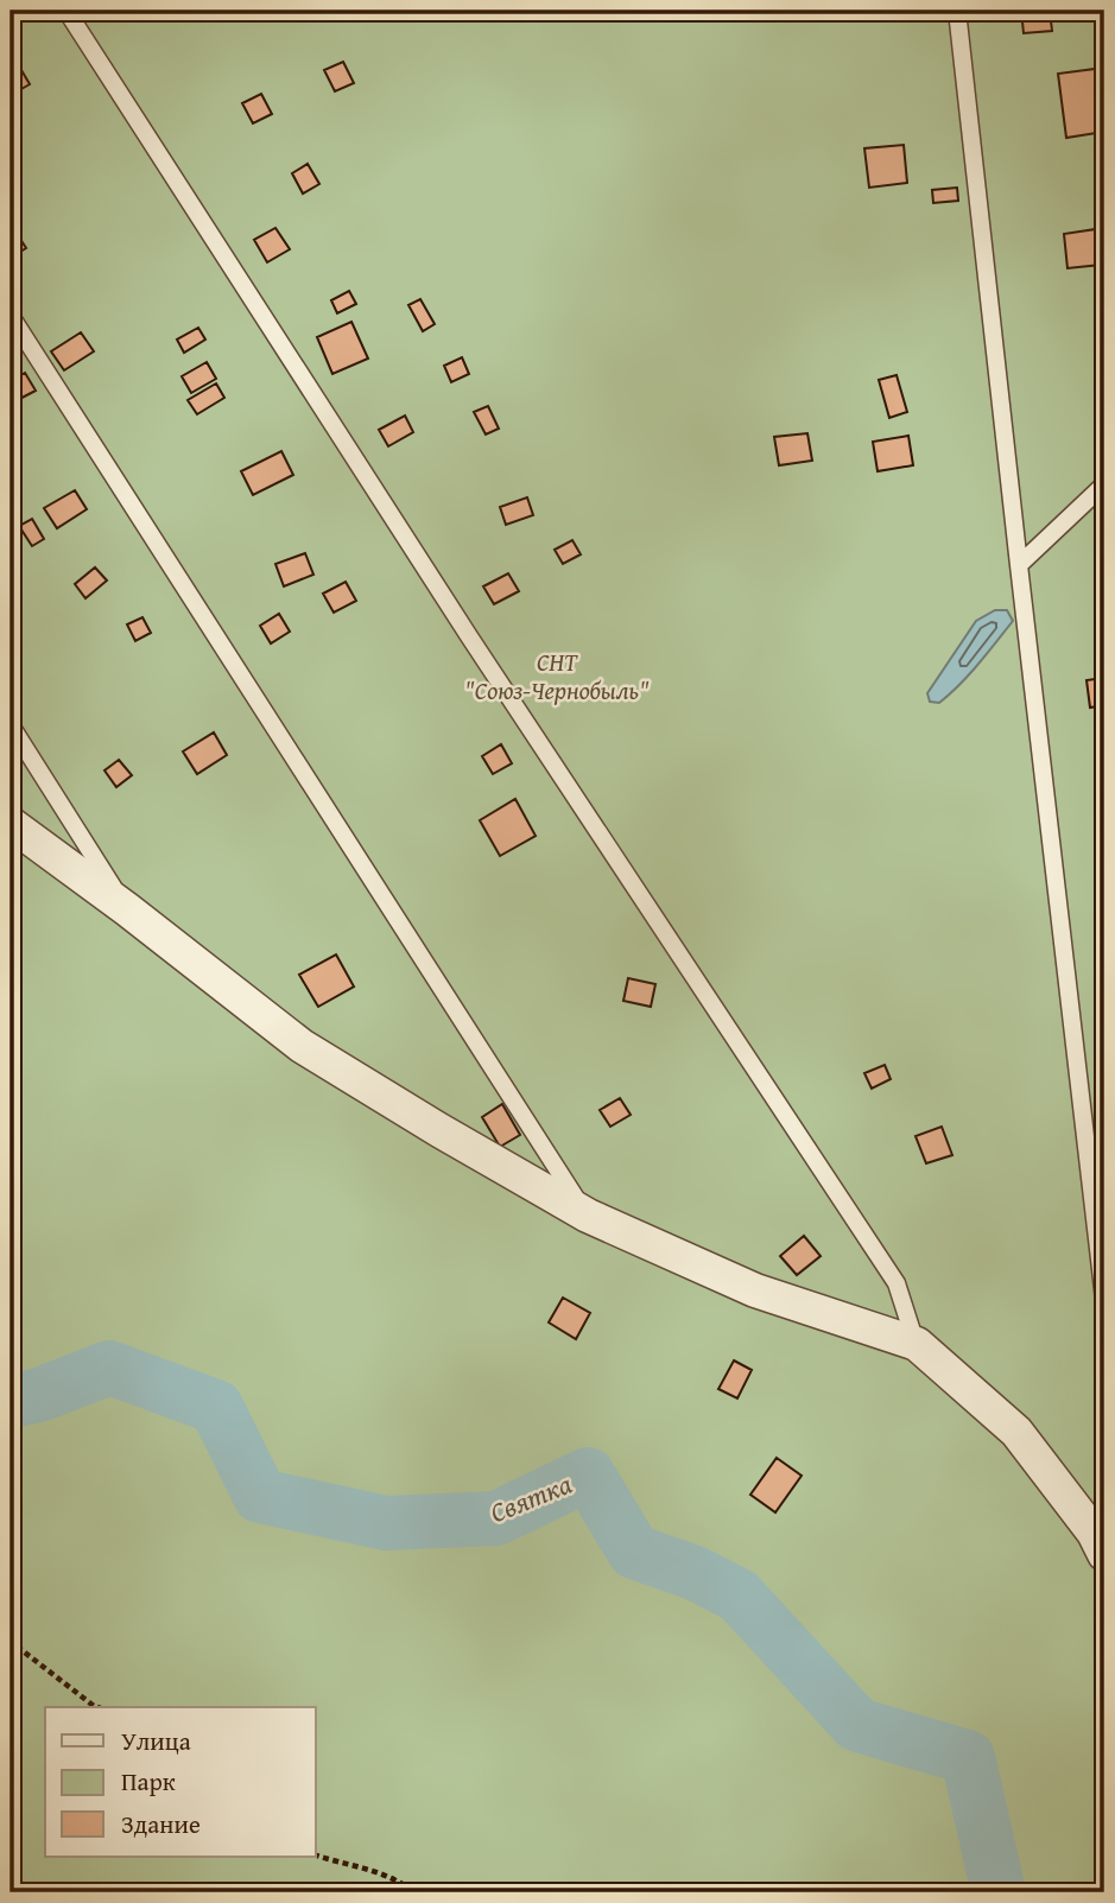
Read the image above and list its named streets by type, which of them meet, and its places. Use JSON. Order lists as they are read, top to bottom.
{
  "water": ["Святка"],
  "parks": ["СНТ \"Союз-Чернобыль\""],
  "legend": ["Улица", "Парк", "Здание"]
}
